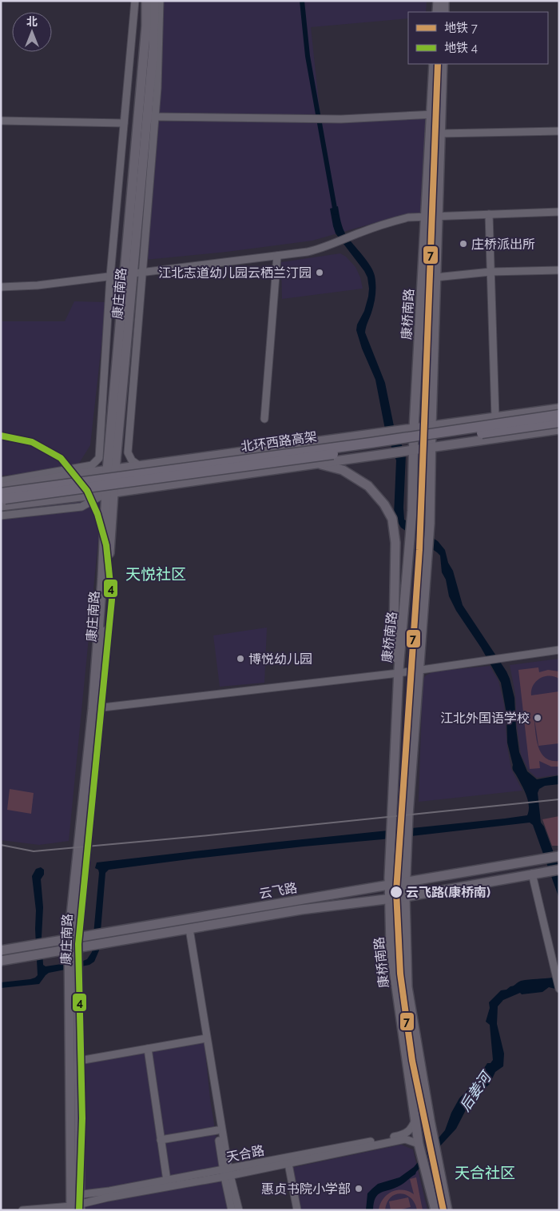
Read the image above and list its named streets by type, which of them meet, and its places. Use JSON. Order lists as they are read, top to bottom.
{
  "streets": {
    "highway": ["北环西路高架"],
    "main road": ["康庄南路", "康桥南路", "云飞路"],
    "street": ["天合路"]
  },
  "crossings": [
    ["康庄南路", "云飞路"],
    ["康庄南路", "天合路"],
    ["康桥南路", "云飞路"],
    ["康桥南路", "天合路"]
  ],
  "districts": ["天悦社区", "天合社区"],
  "water": ["后姜河"],
  "places": [
    "庄桥派出所",
    "江北志道幼儿园云栖兰汀园",
    "博悦幼儿园",
    "江北外国语学校",
    "云飞路(康桥南)",
    "惠贞书院小学部"
  ],
  "lines": ["metro line 7", "metro line 4"],
  "legend": ["地铁 7", "地铁 4"],
  "north": "top"
}
